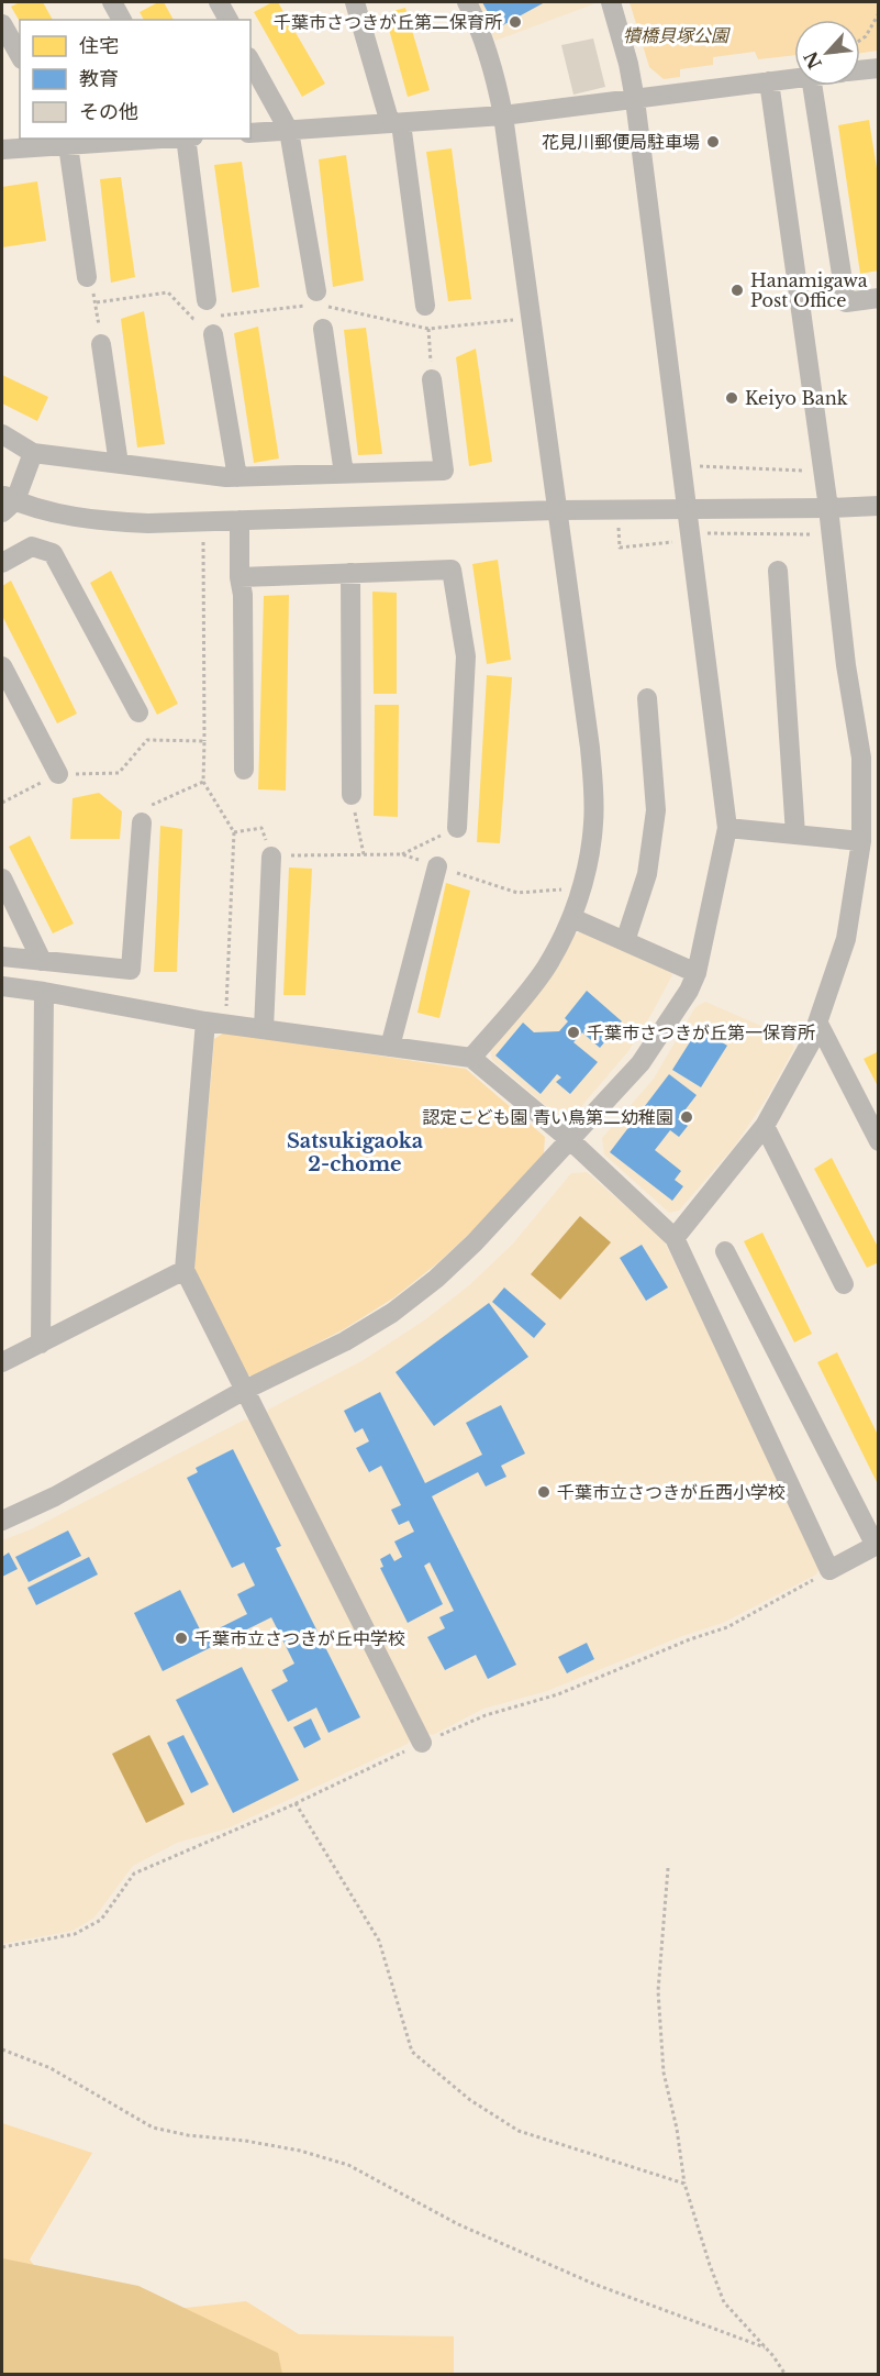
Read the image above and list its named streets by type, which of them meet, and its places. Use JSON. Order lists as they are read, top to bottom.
{
  "districts": ["Satsukigaoka 2-chome"],
  "parks": ["犢橋貝塚公園"],
  "places": [
    "千葉市さつきが丘第二保育所",
    "花見川郵便局駐車場",
    "Hanamigawa Post Office",
    "Keiyo Bank",
    "千葉市さつきが丘第一保育所",
    "認定こども園 青い鳥第二幼稚園",
    "千葉市立さつきが丘西小学校",
    "千葉市立さつきが丘中学校"
  ],
  "legend": ["住宅", "教育", "その他"],
  "north": "bottom left"
}
